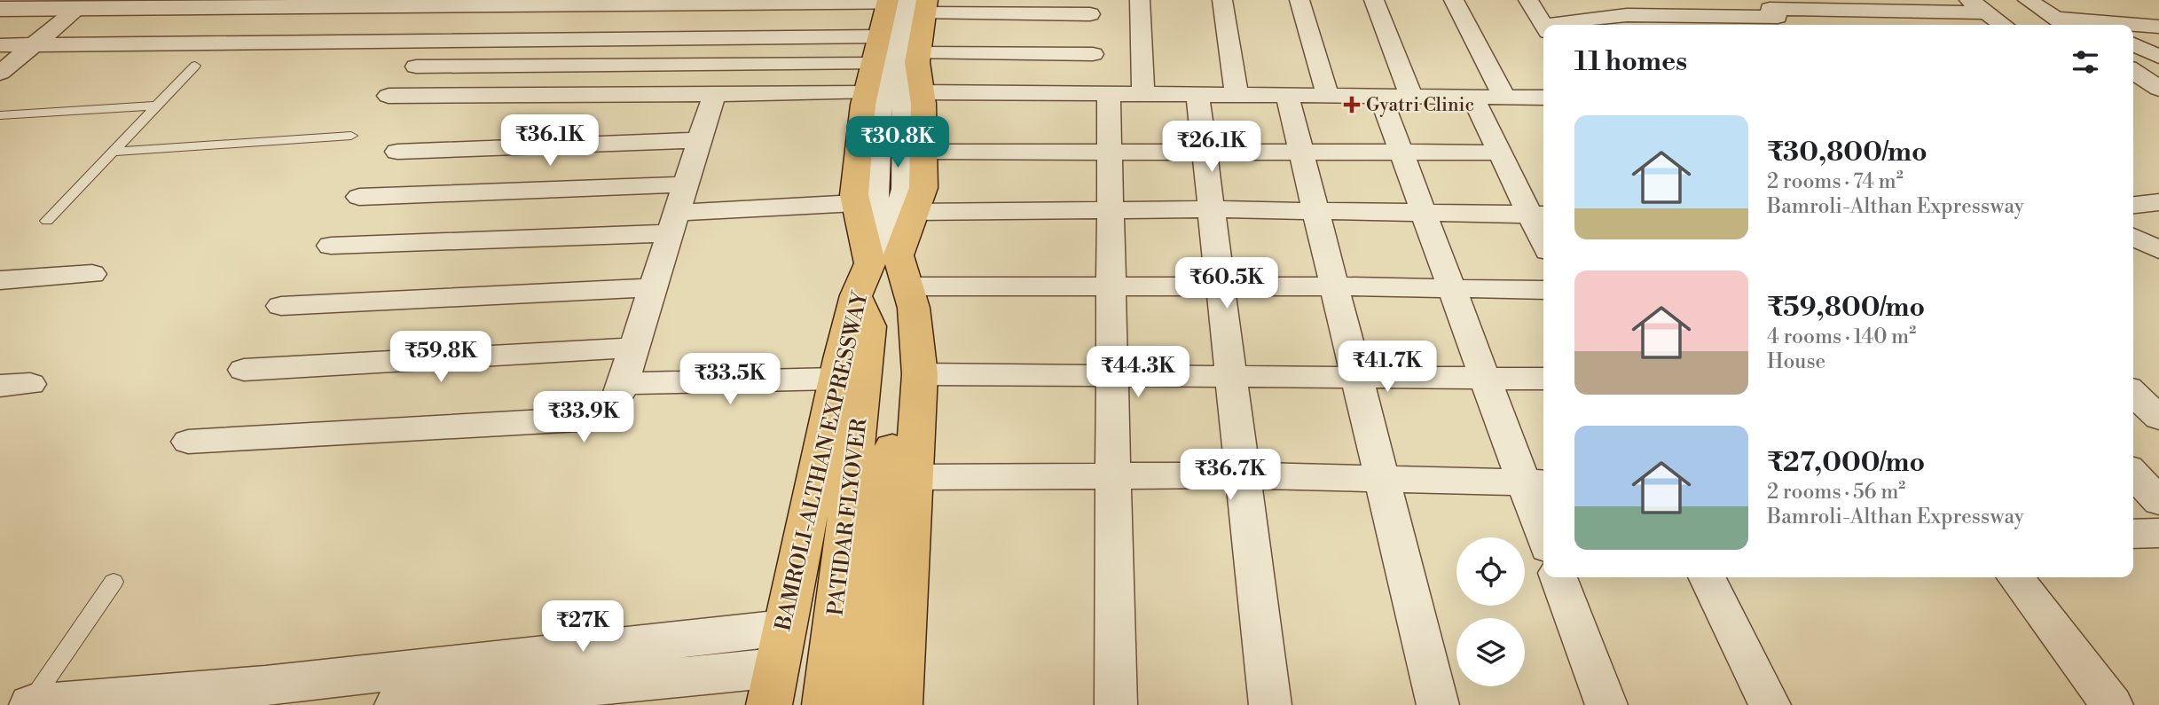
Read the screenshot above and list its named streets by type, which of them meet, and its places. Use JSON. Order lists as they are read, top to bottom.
{
  "streets": {
    "main road": ["BAMROLI-ALTHAN EXPRESSWAY", "PATIDAR FLYOVER"]
  },
  "crossings": [
    ["BAMROLI-ALTHAN EXPRESSWAY", "PATIDAR FLYOVER"]
  ],
  "places": {
    "health": ["Gyatri Clinic"]
  },
  "page": {
    "heading": "11 homes",
    "list": [
      {
        "name": "₹30,800/mo",
        "note": "2 rooms · 74 m² · Bamroli-Althan Expressway"
      },
      {
        "name": "₹59,800/mo",
        "note": "4 rooms · 140 m² · House"
      },
      {
        "name": "₹27,000/mo",
        "note": "2 rooms · 56 m² · Bamroli-Althan Expressway"
      }
    ],
    "price": [
      "₹36.1K",
      "₹30.8K",
      "₹26.1K",
      "₹60.5K",
      "₹59.8K",
      "₹41.7K",
      "₹44.3K",
      "₹33.5K",
      "₹33.9K",
      "₹36.7K",
      "₹27K"
    ]
  }
}
